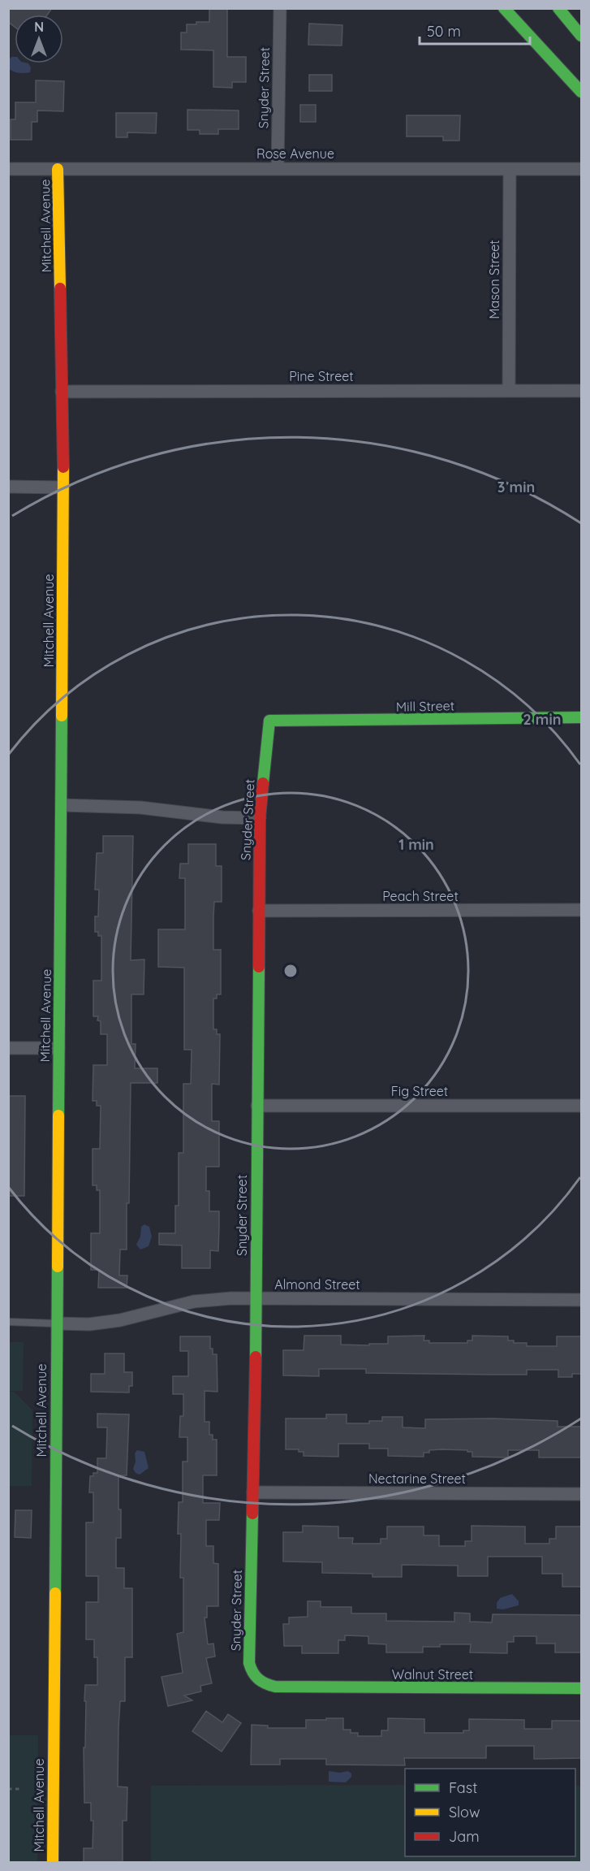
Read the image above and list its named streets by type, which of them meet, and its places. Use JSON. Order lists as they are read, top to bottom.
{
  "streets": {
    "main road": [
      "Snyder Street",
      "Mitchell Avenue",
      "Mill Street",
      "Walnut Street"
    ],
    "street": [
      "Rose Avenue",
      "Mason Street",
      "Pine Street",
      "Peach Street",
      "Fig Street",
      "Almond Street",
      "Nectarine Street"
    ]
  },
  "crossings": [
    ["Snyder Street", "Rose Avenue"],
    ["Snyder Street", "Mill Street"],
    ["Snyder Street", "Peach Street"],
    ["Snyder Street", "Fig Street"],
    ["Snyder Street", "Almond Street"],
    ["Snyder Street", "Nectarine Street"],
    ["Snyder Street", "Walnut Street"],
    ["Rose Avenue", "Mitchell Avenue"],
    ["Rose Avenue", "Mason Street"],
    ["Mitchell Avenue", "Pine Street"],
    ["Mitchell Avenue", "Almond Street"],
    ["Mason Street", "Pine Street"]
  ],
  "legend": ["Fast", "Slow", "Jam"],
  "scale_bar": "50 m",
  "north": "top",
  "rings": ["3 min", "2 min", "1 min"]
}
